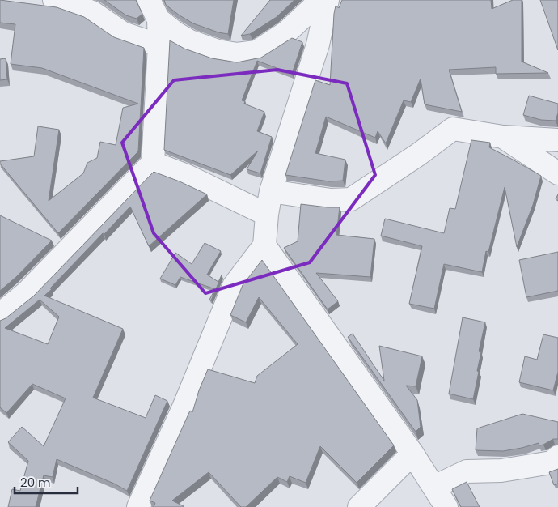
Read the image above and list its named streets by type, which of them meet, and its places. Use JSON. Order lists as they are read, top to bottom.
{
  "scale_bar": "20 m"
}
